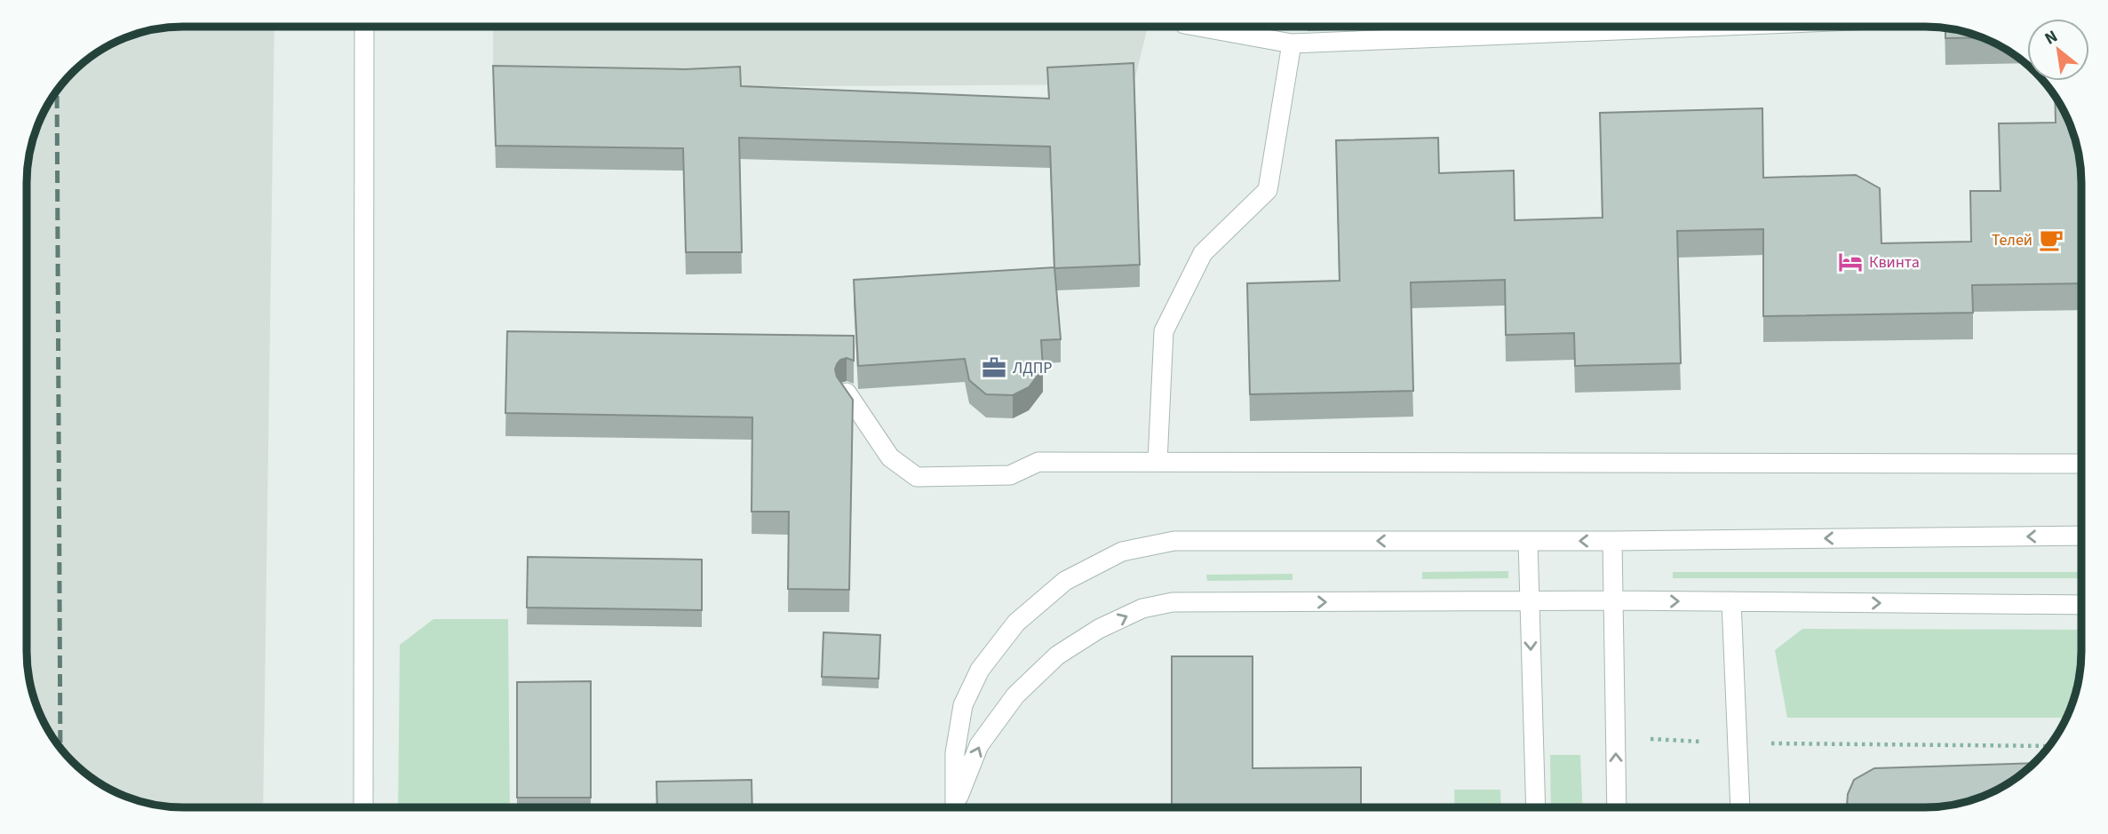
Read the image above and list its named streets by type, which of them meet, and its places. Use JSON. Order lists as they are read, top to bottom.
{
  "places": {
    "cafe": ["Телей"],
    "hotel": ["Квинта"],
    "office": ["ЛДПР"]
  },
  "north": "top left"
}
